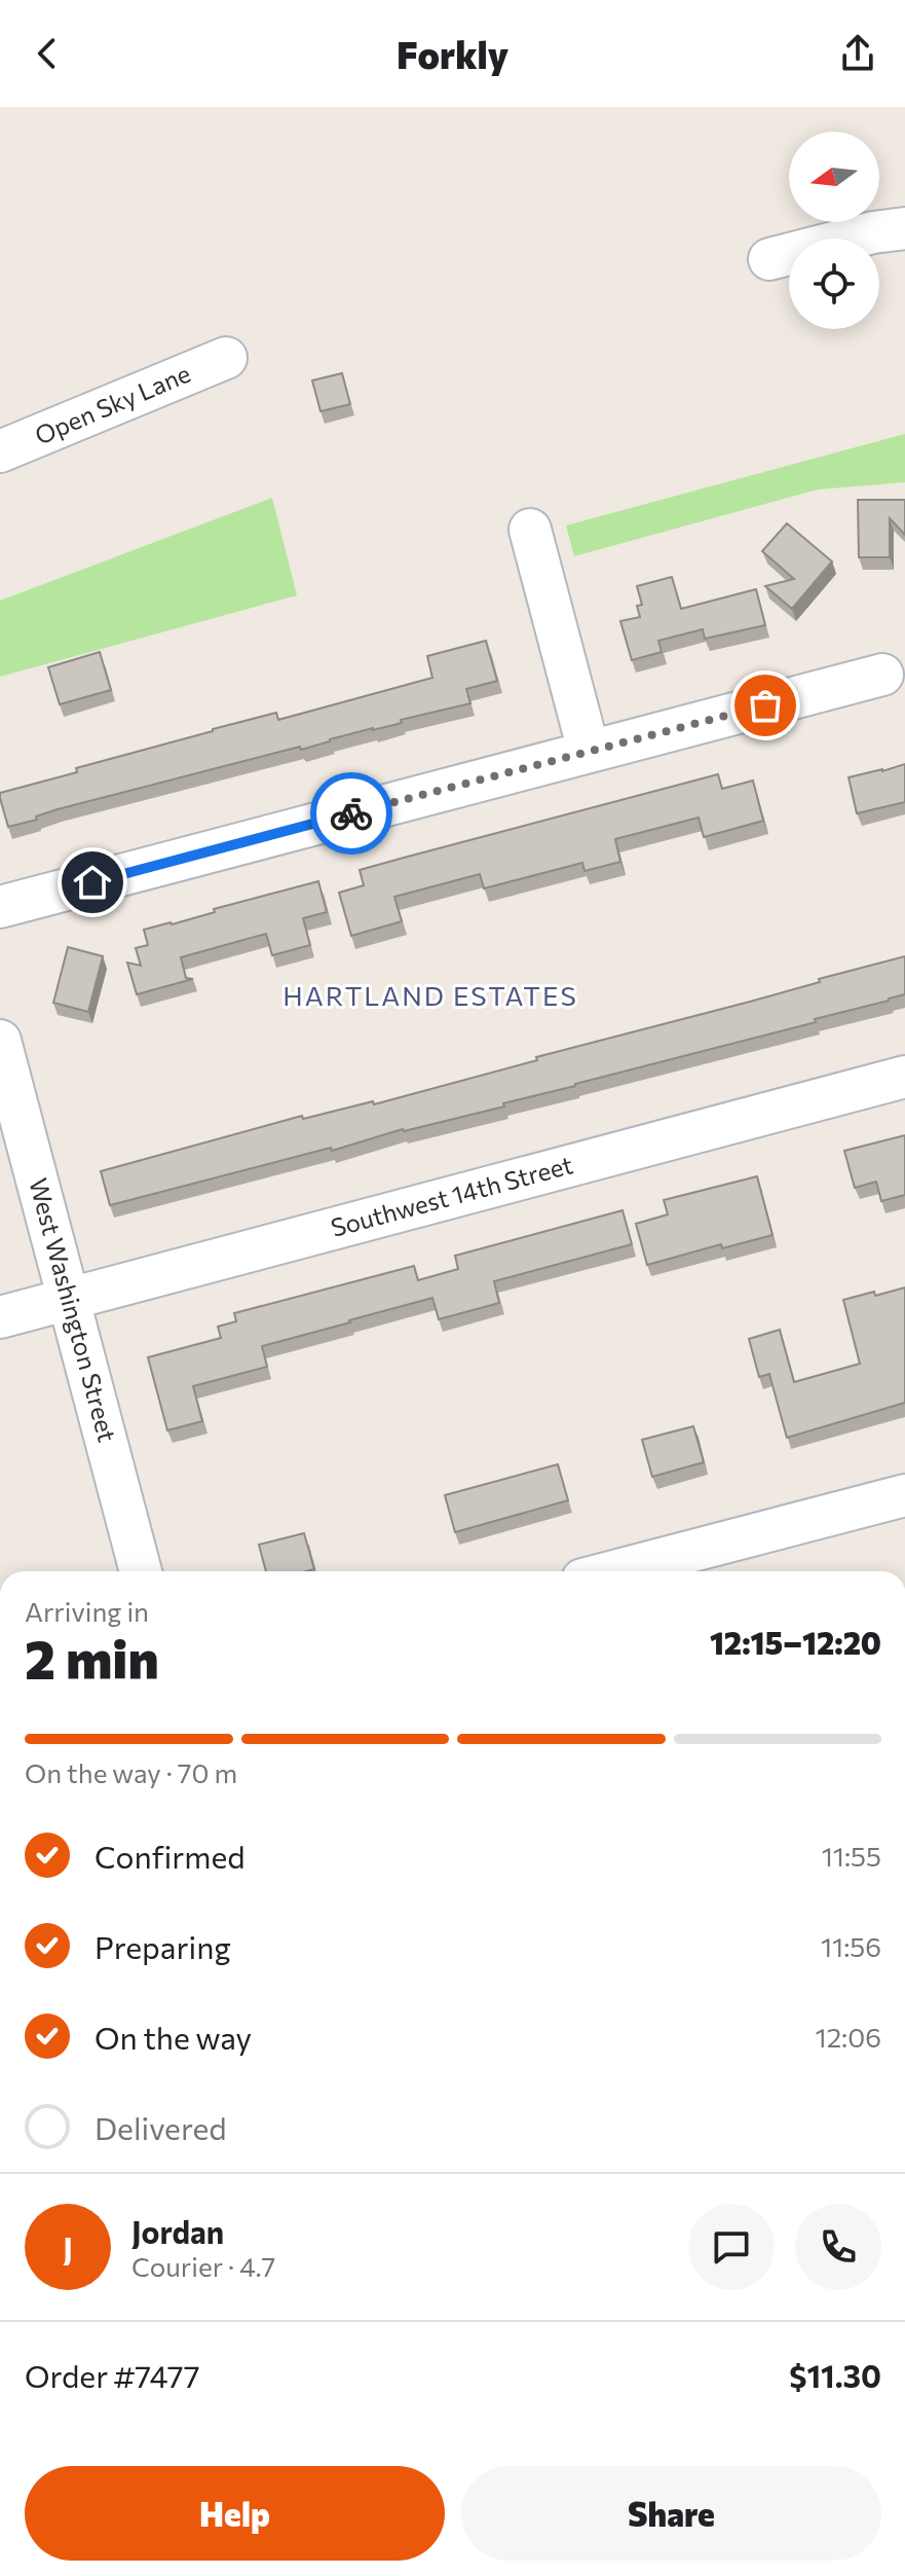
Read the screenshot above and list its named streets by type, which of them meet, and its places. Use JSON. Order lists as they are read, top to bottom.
{
  "streets": {
    "street": ["Open Sky Lane", "Southwest 14th Street", "West Washington Street"]
  },
  "crossings": [
    ["Southwest 14th Street", "West Washington Street"]
  ],
  "districts": ["HARTLAND ESTATES"],
  "north": "left",
  "page": {
    "header": "Forkly",
    "heading": ["2 min", "Arriving in", "12:15–12:20"],
    "panel": [
      "Jordan",
      "Courier · 4.7",
      "Order #7477",
      "$11.30"
    ],
    "bar": "On the way · 70 m",
    "list": [
      ["Confirmed", "11:55"],
      ["Preparing", "11:56"],
      ["On the way", "12:06"],
      "Delivered"
    ],
    "round": "J",
    "buttons": ["Help", "Share"]
  }
}
